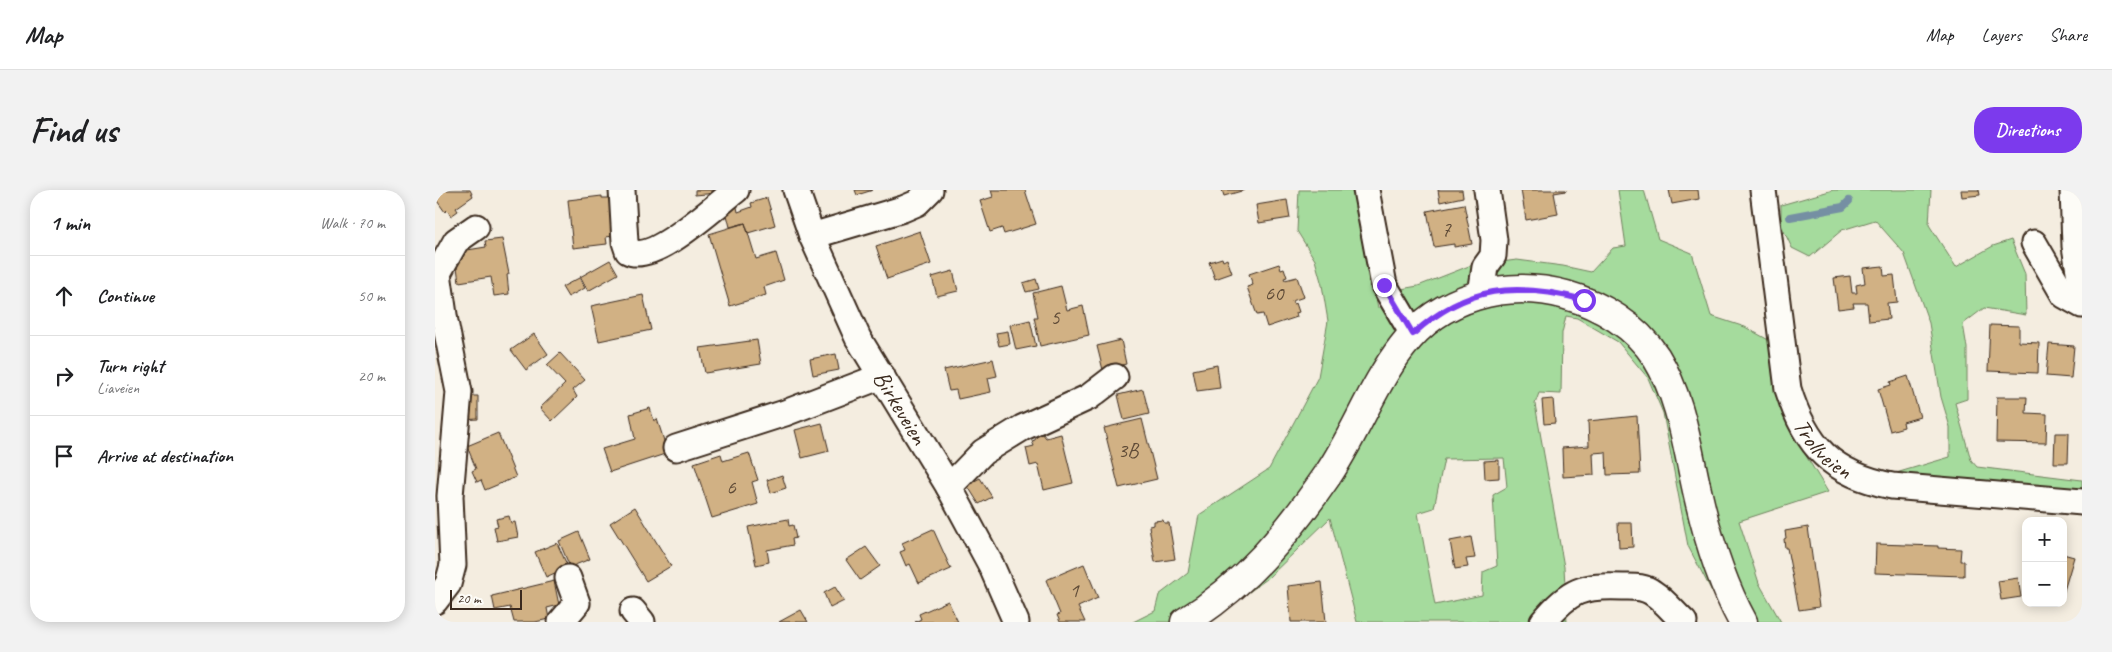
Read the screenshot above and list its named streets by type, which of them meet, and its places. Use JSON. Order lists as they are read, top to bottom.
{
  "streets": {
    "street": ["Birkeveien", "Trollveien"]
  },
  "house_numbers": [
    "7",
    "60",
    "5",
    "3B",
    "6",
    "1"
  ],
  "scale_bar": "20 m",
  "page": {
    "header": "Map",
    "nav": ["Map", "Layers", "Share"],
    "buttons": "Directions",
    "title": "Find us",
    "heading": ["1 min", "Walk · 70 m"],
    "list": [
      ["Continue", "50 m"],
      ["Turn right", "Liaveien", "20 m"],
      "Arrive at destination"
    ],
    "map_buttons": ["+", "−"],
    "scale": "20 m"
  }
}
